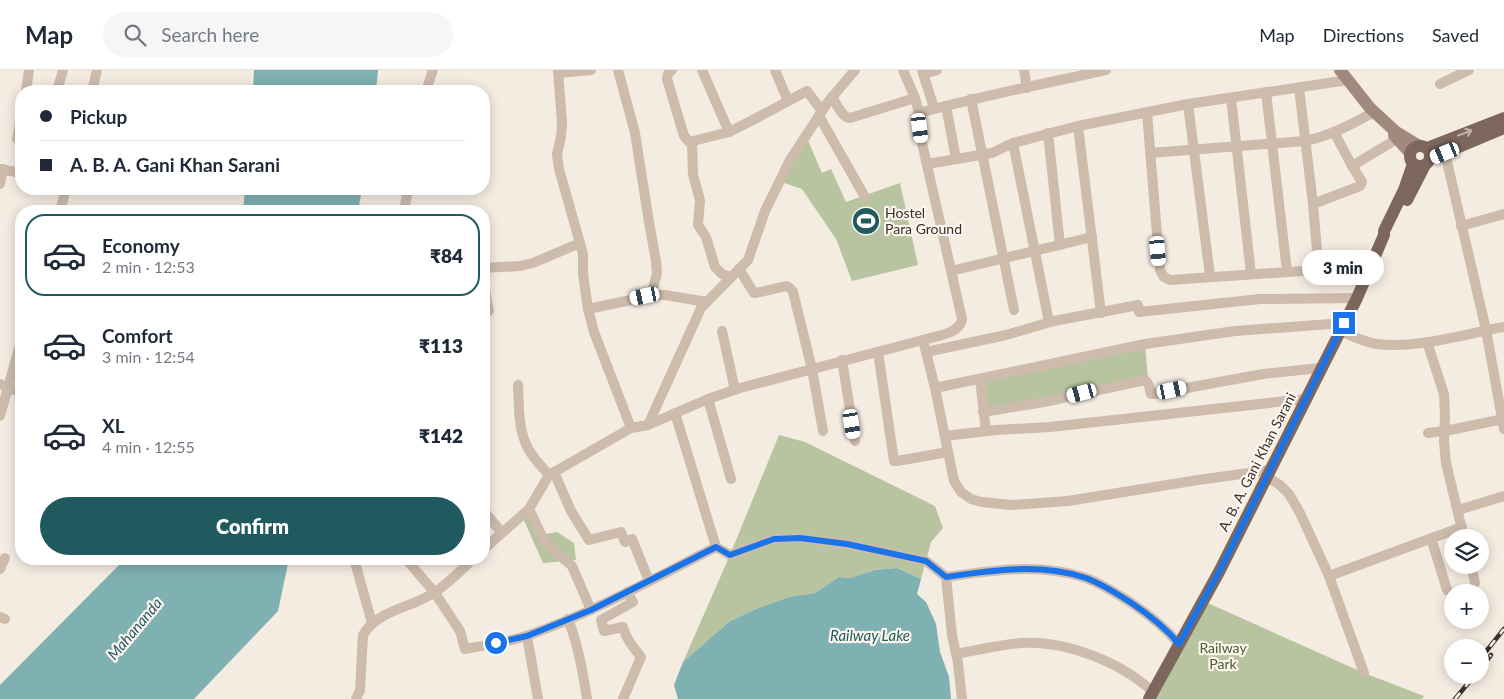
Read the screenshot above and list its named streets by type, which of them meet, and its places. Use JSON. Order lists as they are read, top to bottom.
{
  "streets": {
    "main road": ["A. B. A. Gani Khan Sarani"]
  },
  "water": ["Mahananda", "Railway Lake"],
  "parks": ["Railway Park"],
  "places": {
    "sports": ["Hostel Para Ground"]
  },
  "page": {
    "header": "Map",
    "search": "Search here",
    "nav": ["Map", "Directions", "Saved"],
    "banner": ["Pickup", "A. B. A. Gani Khan Sarani"],
    "list": [
      {
        "name": "Economy",
        "note": "2 min · 12:53",
        "value": "₹84"
      },
      {
        "name": "Comfort",
        "note": "3 min · 12:54",
        "value": "₹113"
      },
      {
        "name": "XL",
        "note": "4 min · 12:55",
        "value": "₹142"
      }
    ],
    "bubble": "3 min",
    "buttons": "Confirm",
    "map_buttons": ["+", "−"]
  }
}
